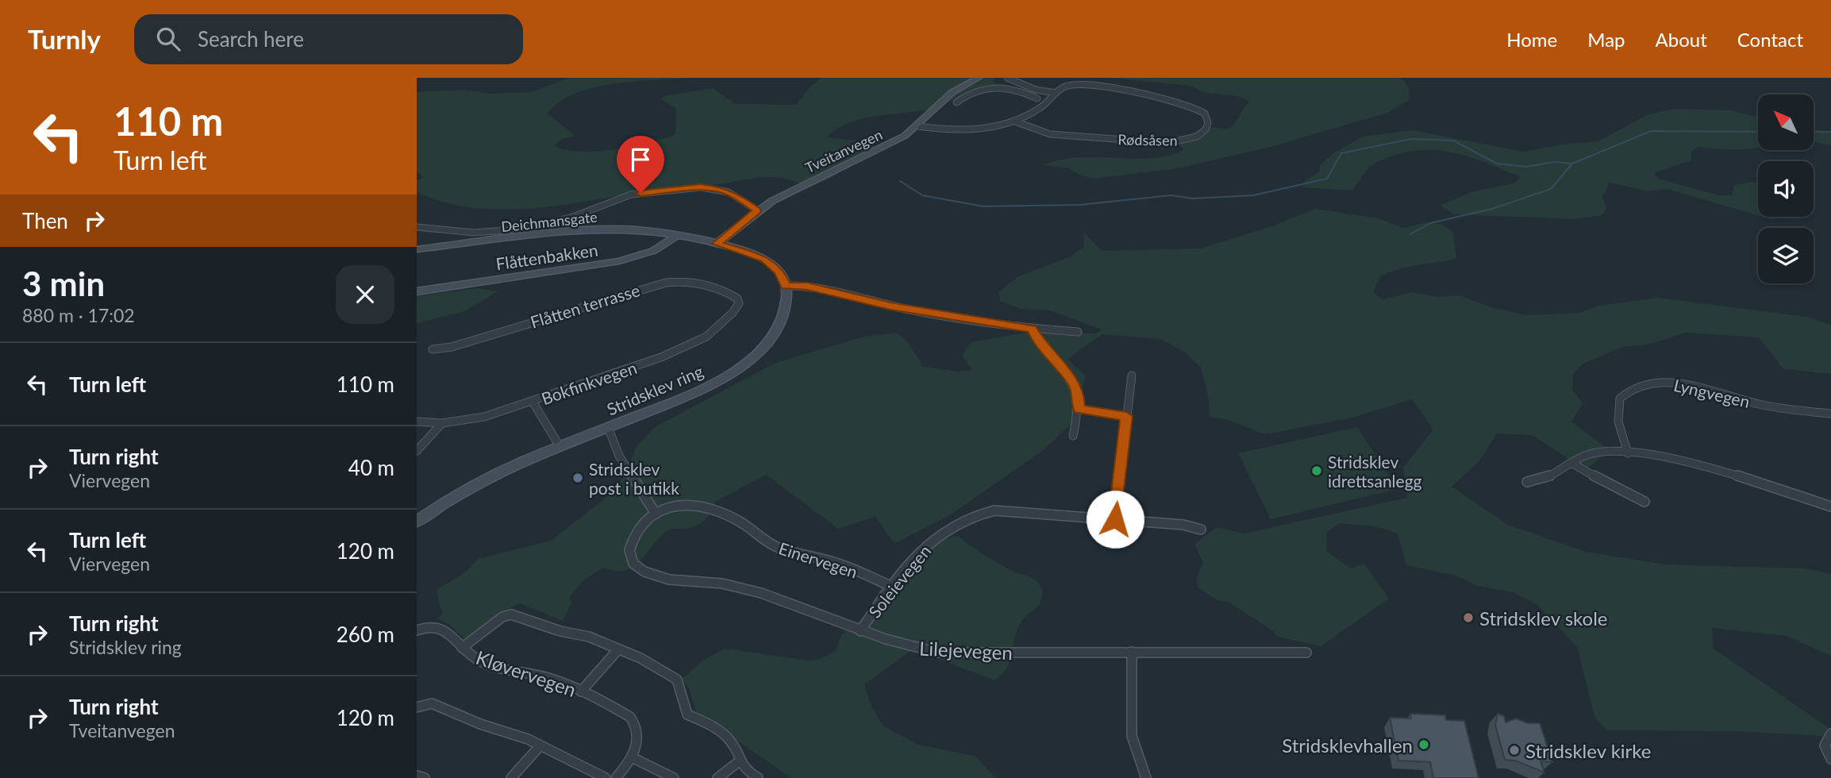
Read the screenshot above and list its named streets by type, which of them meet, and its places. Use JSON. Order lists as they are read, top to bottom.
{
  "streets": {
    "street": [
      "Rødsåsen",
      "Tveitanvegen",
      "Deichmansgate",
      "Flåttenbakken",
      "Flåtten terrasse",
      "Bokfinkvegen",
      "Stridsklev ring",
      "Lyngvegen",
      "Einervegen",
      "Soleievegen",
      "Lilejevegen",
      "Kløvervegen"
    ]
  },
  "crossings": [
    ["Rødsåsen", "Tveitanvegen"],
    ["Tveitanvegen", "Deichmansgate"],
    ["Deichmansgate", "Flåttenbakken"],
    ["Flåtten terrasse", "Bokfinkvegen"],
    ["Einervegen", "Soleievegen"],
    ["Einervegen", "Lilejevegen"],
    ["Soleievegen", "Lilejevegen"]
  ],
  "places": [
    "Stridsklev idrettsanlegg",
    "Stridsklev post i butikk",
    "Stridsklev skole",
    "Stridsklevhallen",
    "Stridsklev kirke"
  ],
  "north": "top left",
  "page": {
    "header": "Turnly",
    "search": "Search here",
    "nav": [
      "Home",
      "Map",
      "About",
      "Contact"
    ],
    "turn": ["110 m", "Turn left"],
    "then": "Then",
    "heading": ["3 min", "880 m · 17:02"],
    "list": [
      {
        "name": "Turn left",
        "value": "110 m"
      },
      {
        "name": "Turn right",
        "note": "Viervegen",
        "value": "40 m"
      },
      {
        "name": "Turn left",
        "note": "Viervegen",
        "value": "120 m"
      },
      {
        "name": "Turn right",
        "note": "Stridsklev ring",
        "value": "260 m"
      },
      {
        "name": "Turn right",
        "note": "Tveitanvegen",
        "value": "120 m"
      }
    ]
  }
}
